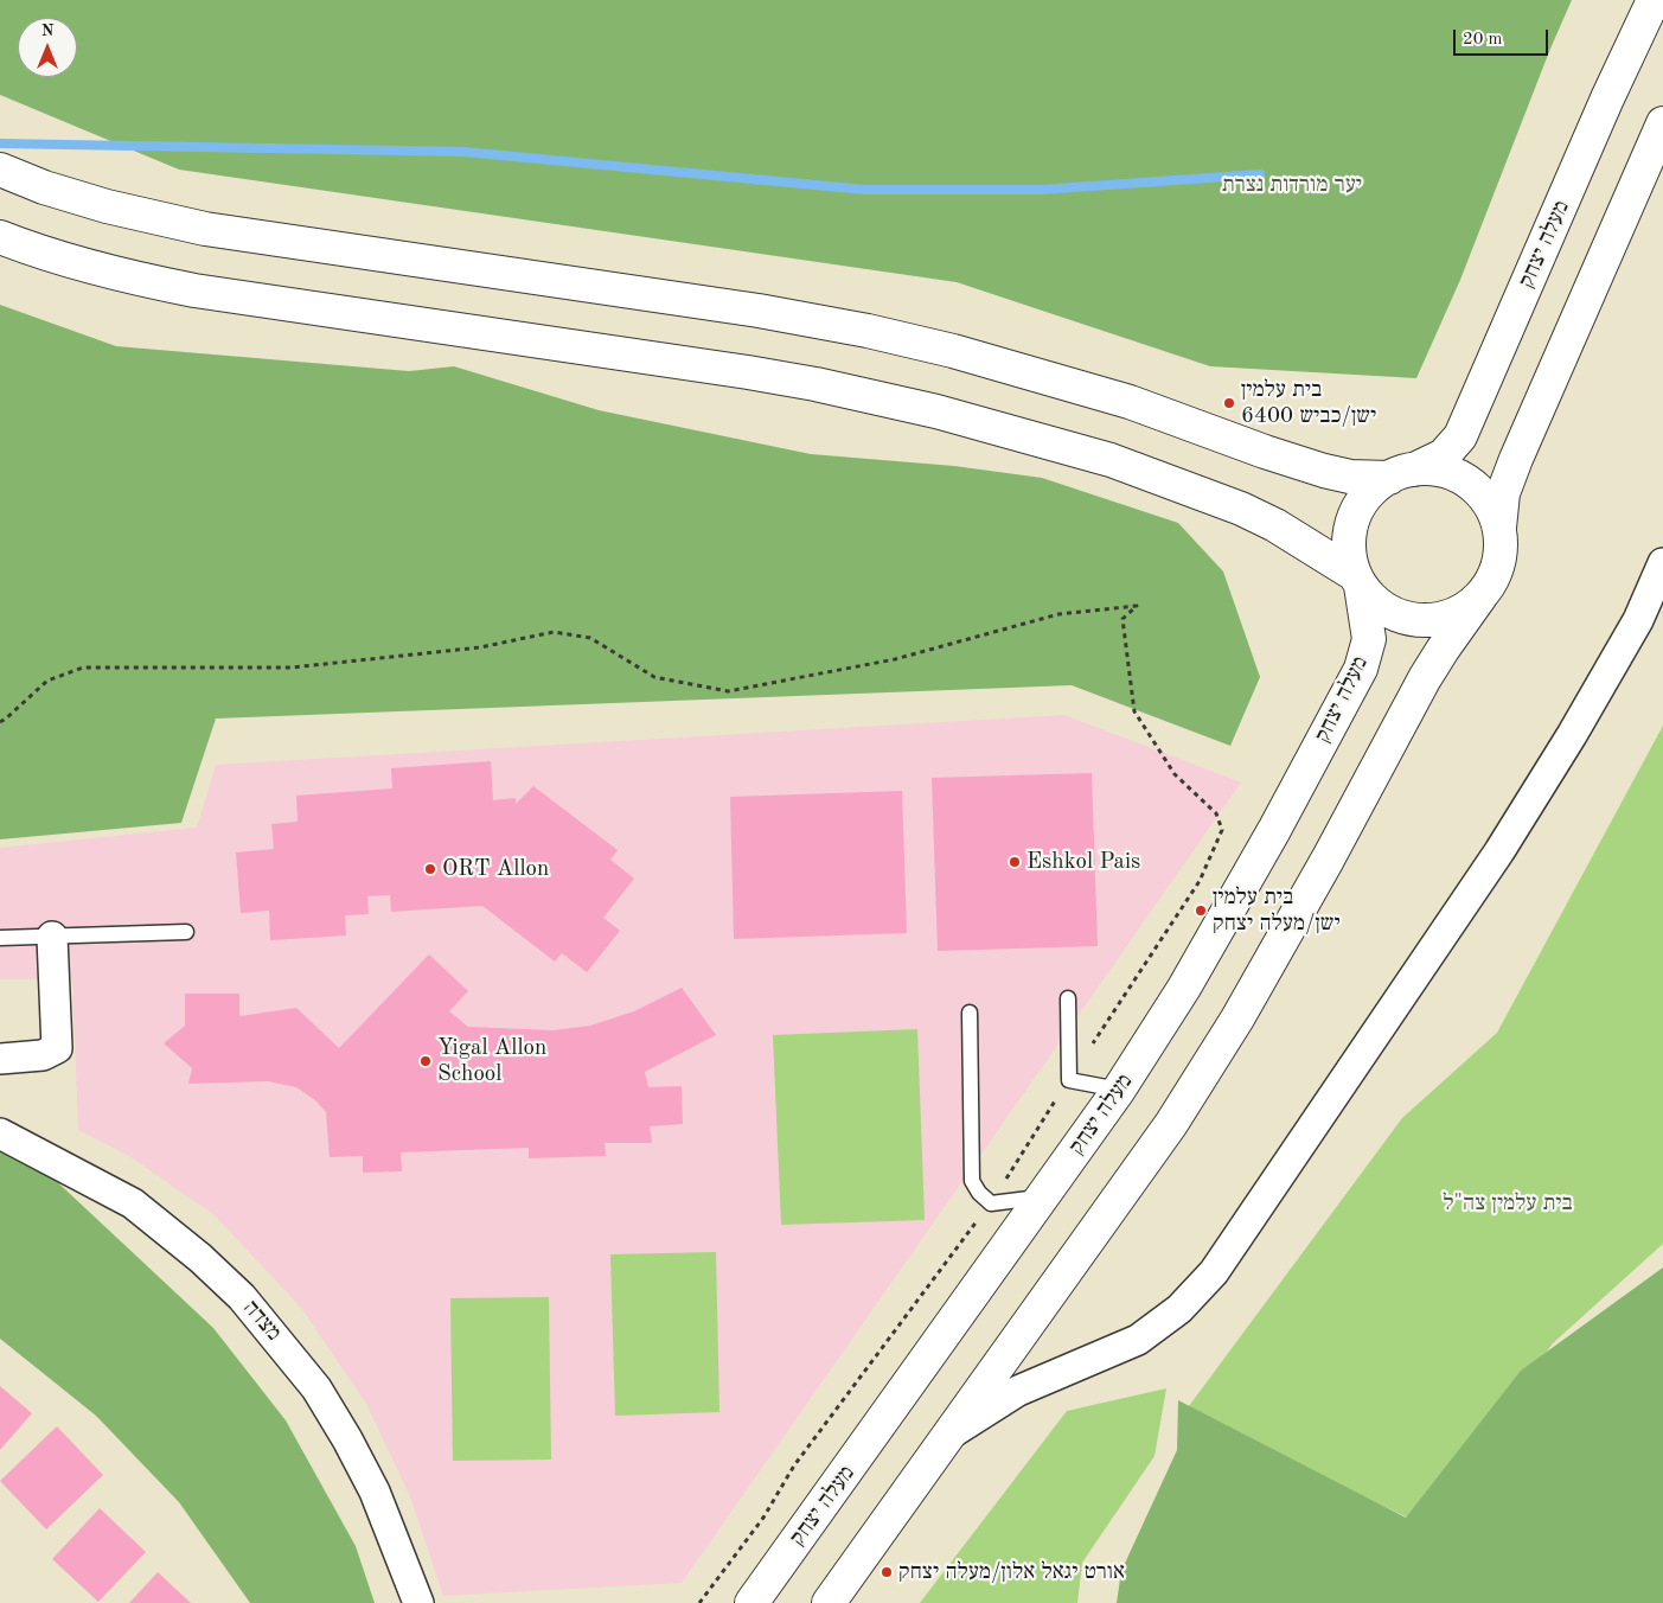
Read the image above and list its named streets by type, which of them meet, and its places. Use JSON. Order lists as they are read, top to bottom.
{
  "streets": {
    "main road": ["מעלה יצחק"],
    "street": ["מצדה"]
  },
  "parks": ["יער מורדות נצרת", "בית עלמין צה\"ל"],
  "places": [
    "בית עלמין ישן/כביש 6400",
    "Eshkol Pais",
    "ORT Allon",
    "בית עלמין ישן/מעלה יצחק",
    "Yigal Allon School",
    "אורט יגאל אלון/מעלה יצחק"
  ],
  "scale_bar": "20 m",
  "north": "top"
}
